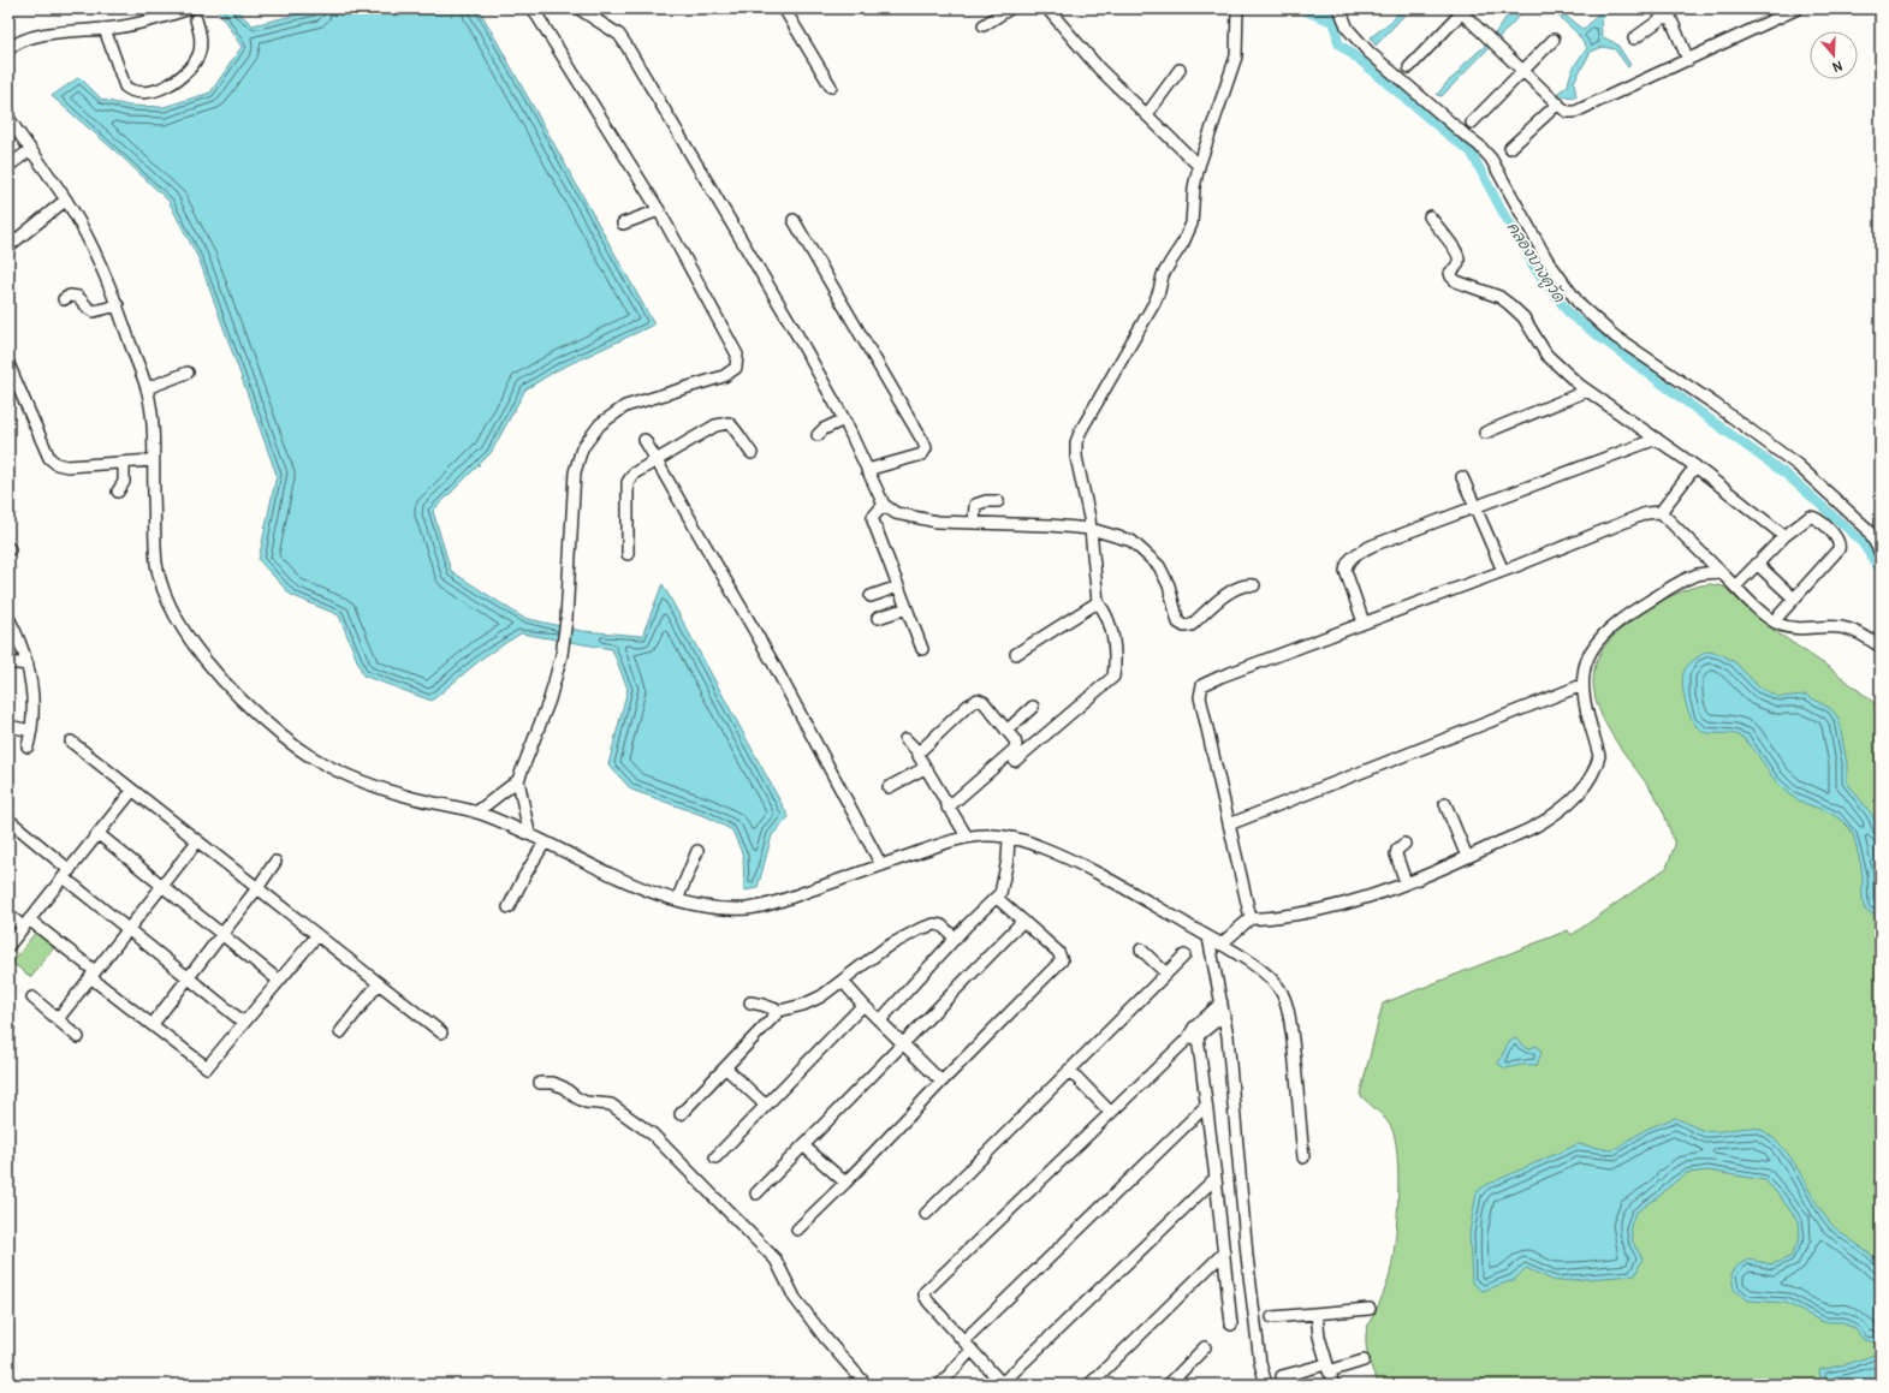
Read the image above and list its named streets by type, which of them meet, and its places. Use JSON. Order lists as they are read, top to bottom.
{
  "water": ["คลองบางคูวัด"],
  "north": "bottom"
}
